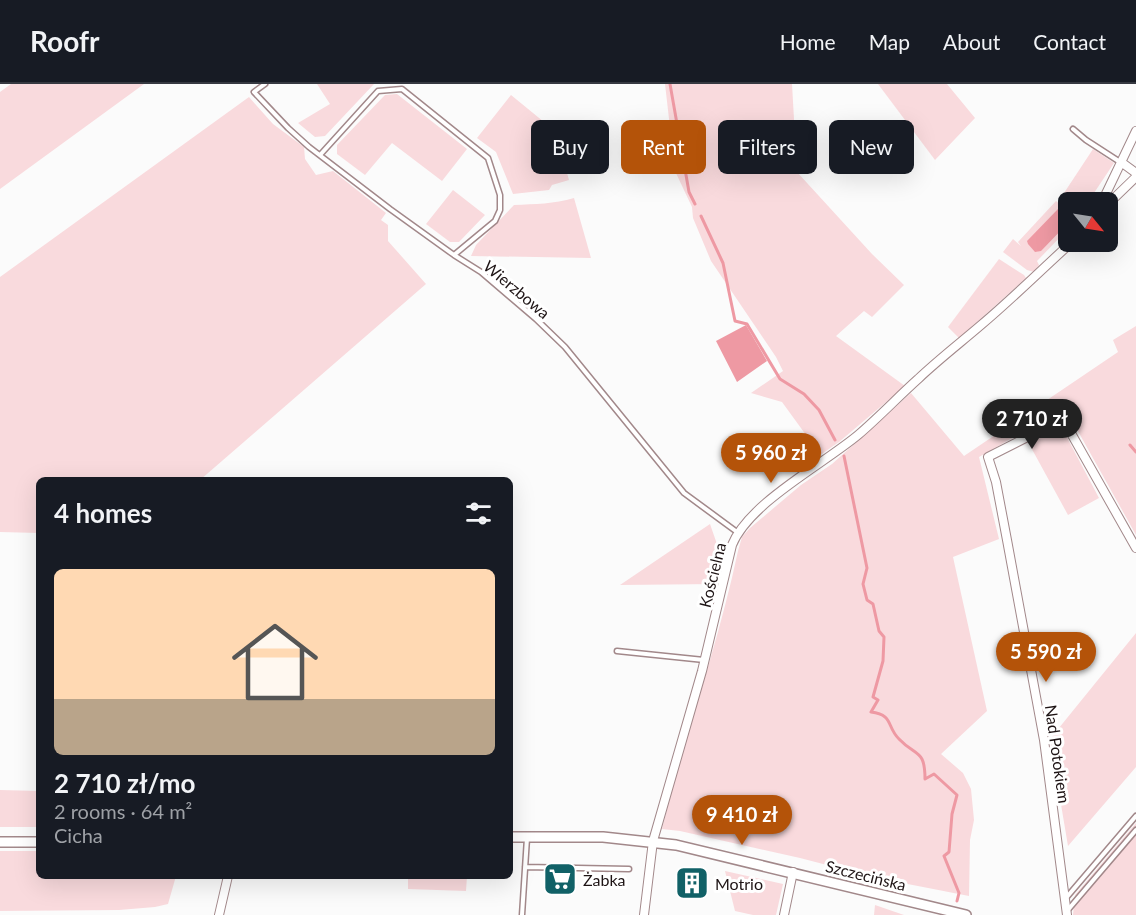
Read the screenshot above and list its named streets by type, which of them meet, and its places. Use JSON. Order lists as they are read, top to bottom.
{
  "streets": {
    "street": ["Kościelna", "Nad Potokiem", "Szczecińska"],
    "lane": ["Wierzbowa"]
  },
  "crossings": [
    ["Wierzbowa", "Kościelna"],
    ["Kościelna", "Szczecińska"]
  ],
  "places": {
    "supermarket": ["Żabka"],
    "building": ["Motrio"]
  },
  "north": "bottom right",
  "page": {
    "header": "Roofr",
    "nav": [
      "Home",
      "Map",
      "About",
      "Contact"
    ],
    "chip": [
      "Buy",
      "Rent",
      "Filters",
      "New"
    ],
    "price": [
      "2 710 zł",
      "5 960 zł",
      "5 590 zł",
      "9 410 zł"
    ],
    "heading": "4 homes",
    "list": [
      {
        "name": "2 710 zł/mo",
        "note": "2 rooms · 64 m² · Cicha"
      }
    ]
  }
}
